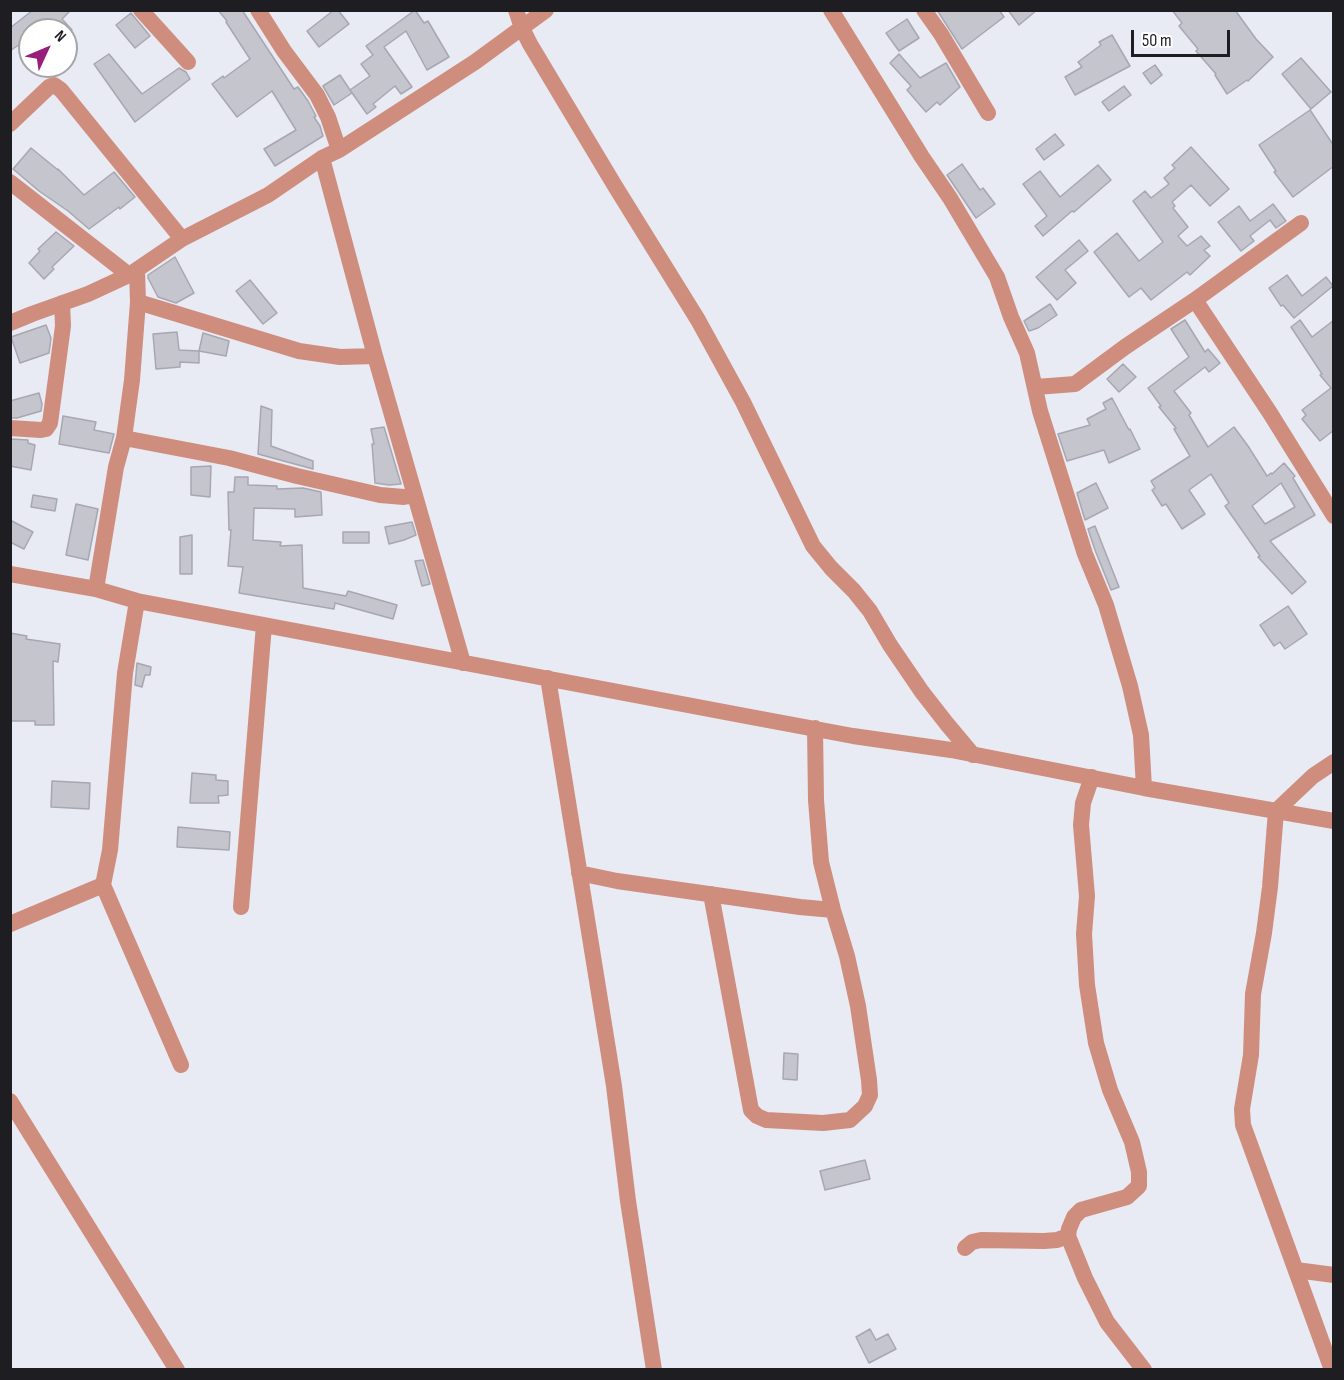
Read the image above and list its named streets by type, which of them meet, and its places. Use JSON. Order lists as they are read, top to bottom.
{
  "scale_bar": "50 m",
  "north": "top right"
}
